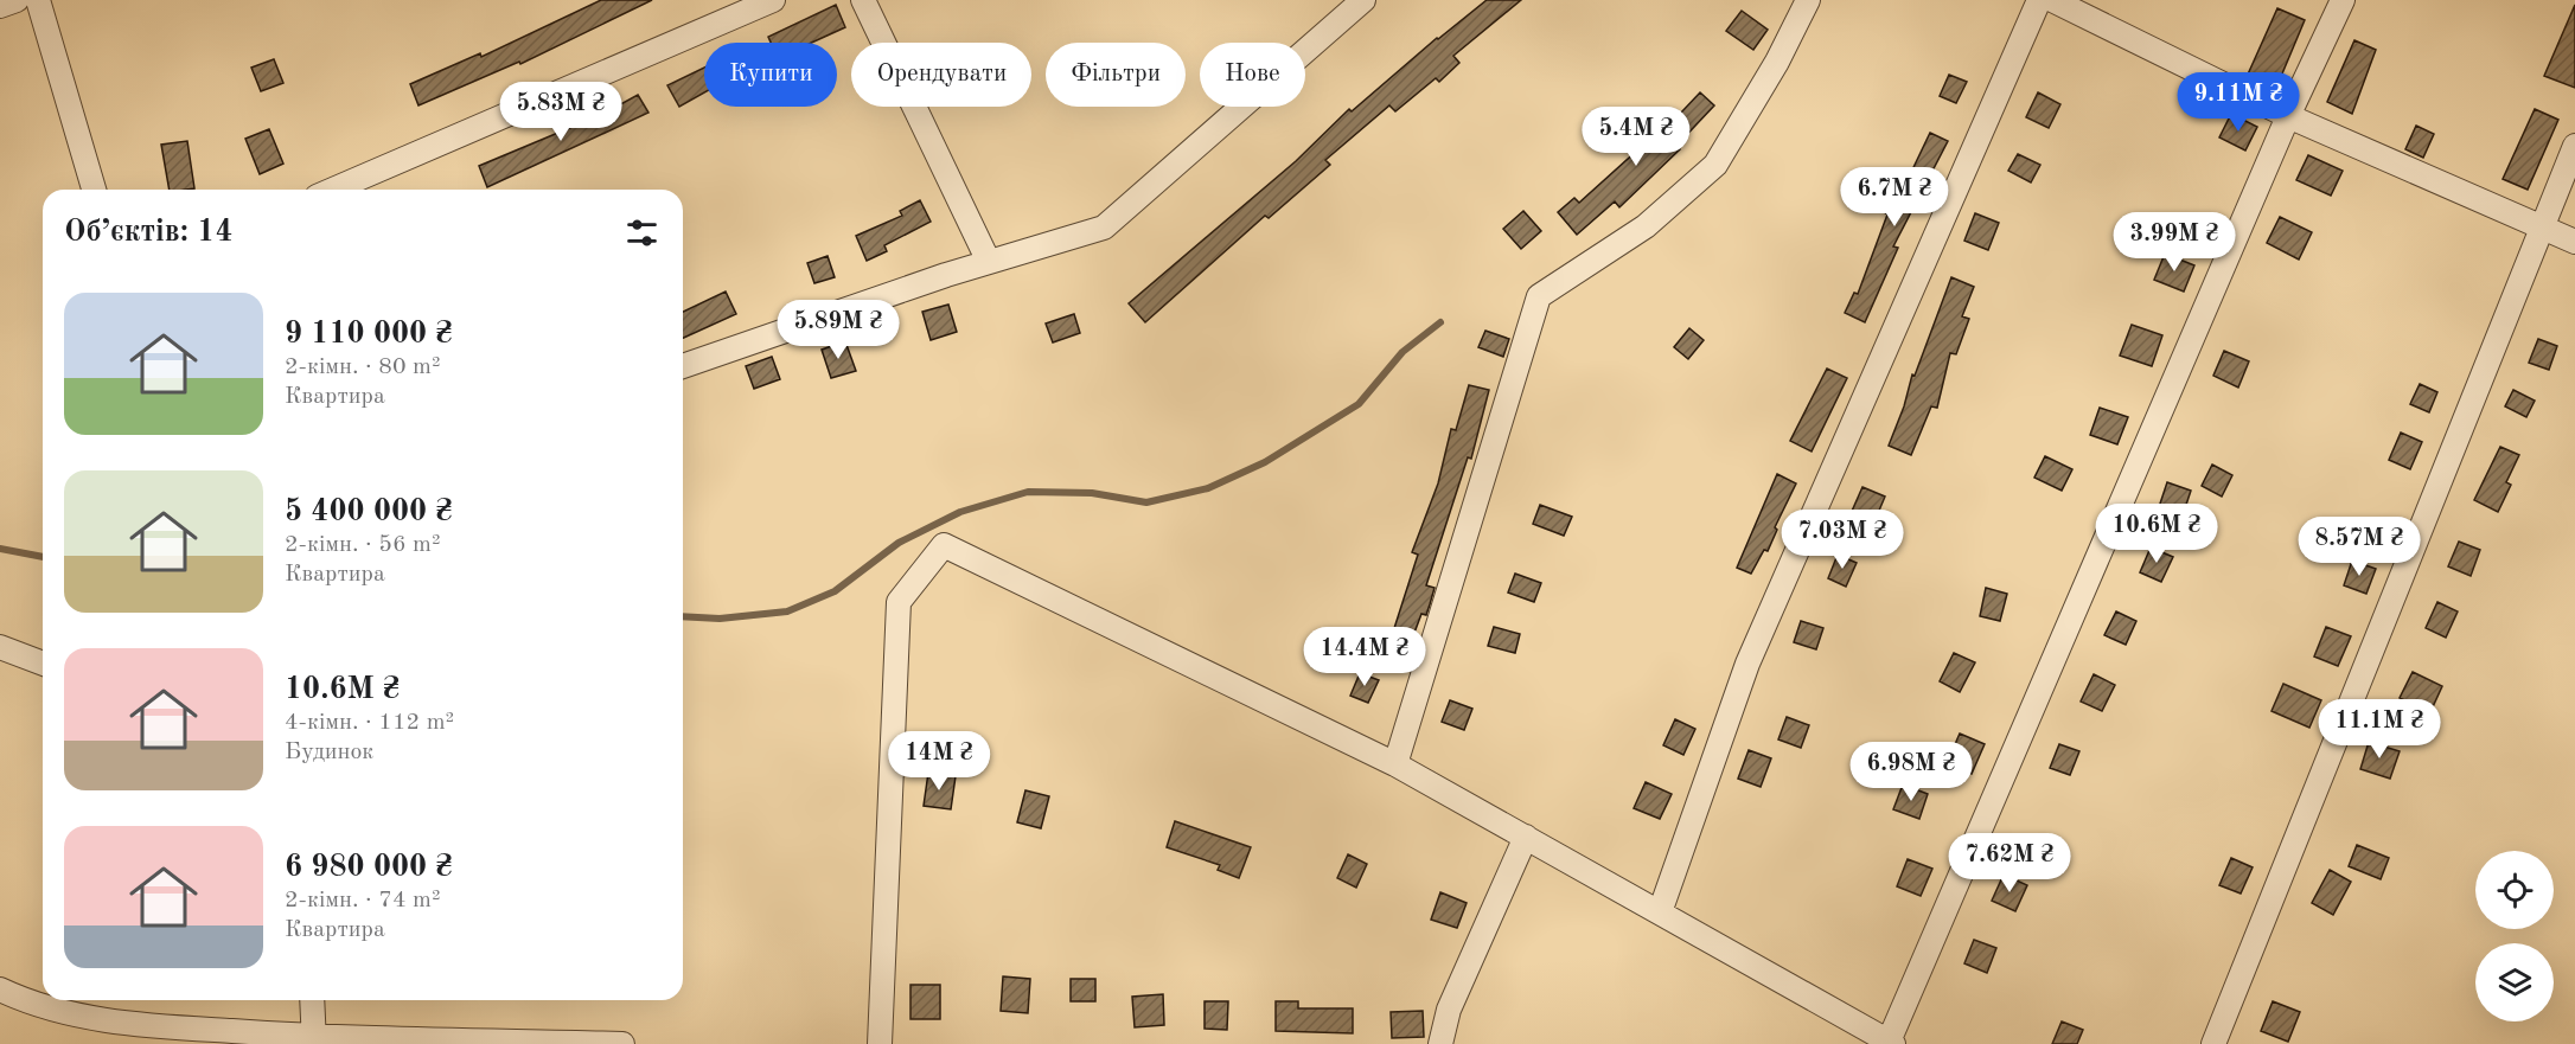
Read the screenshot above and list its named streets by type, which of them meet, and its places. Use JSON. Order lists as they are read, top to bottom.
{
  "page": {
    "chip": [
      "Купити",
      "Орендувати",
      "Фільтри",
      "Нове"
    ],
    "price": [
      "9.11M ₴",
      "5.83M ₴",
      "5.4M ₴",
      "6.7M ₴",
      "3.99M ₴",
      "5.89M ₴",
      "10.6M ₴",
      "7.03M ₴",
      "8.57M ₴",
      "14.4M ₴",
      "11.1M ₴",
      "14M ₴",
      "6.98M ₴",
      "7.62M ₴"
    ],
    "heading": "Об’єктів: 14",
    "list": [
      {
        "name": "9 110 000 ₴",
        "note": "2-кімн. · 80 m² · Квартира"
      },
      {
        "name": "5 400 000 ₴",
        "note": "2-кімн. · 56 m² · Квартира"
      },
      {
        "name": "10.6M ₴",
        "note": "4-кімн. · 112 m² · Будинок"
      },
      {
        "name": "6 980 000 ₴",
        "note": "2-кімн. · 74 m² · Квартира"
      }
    ]
  }
}
